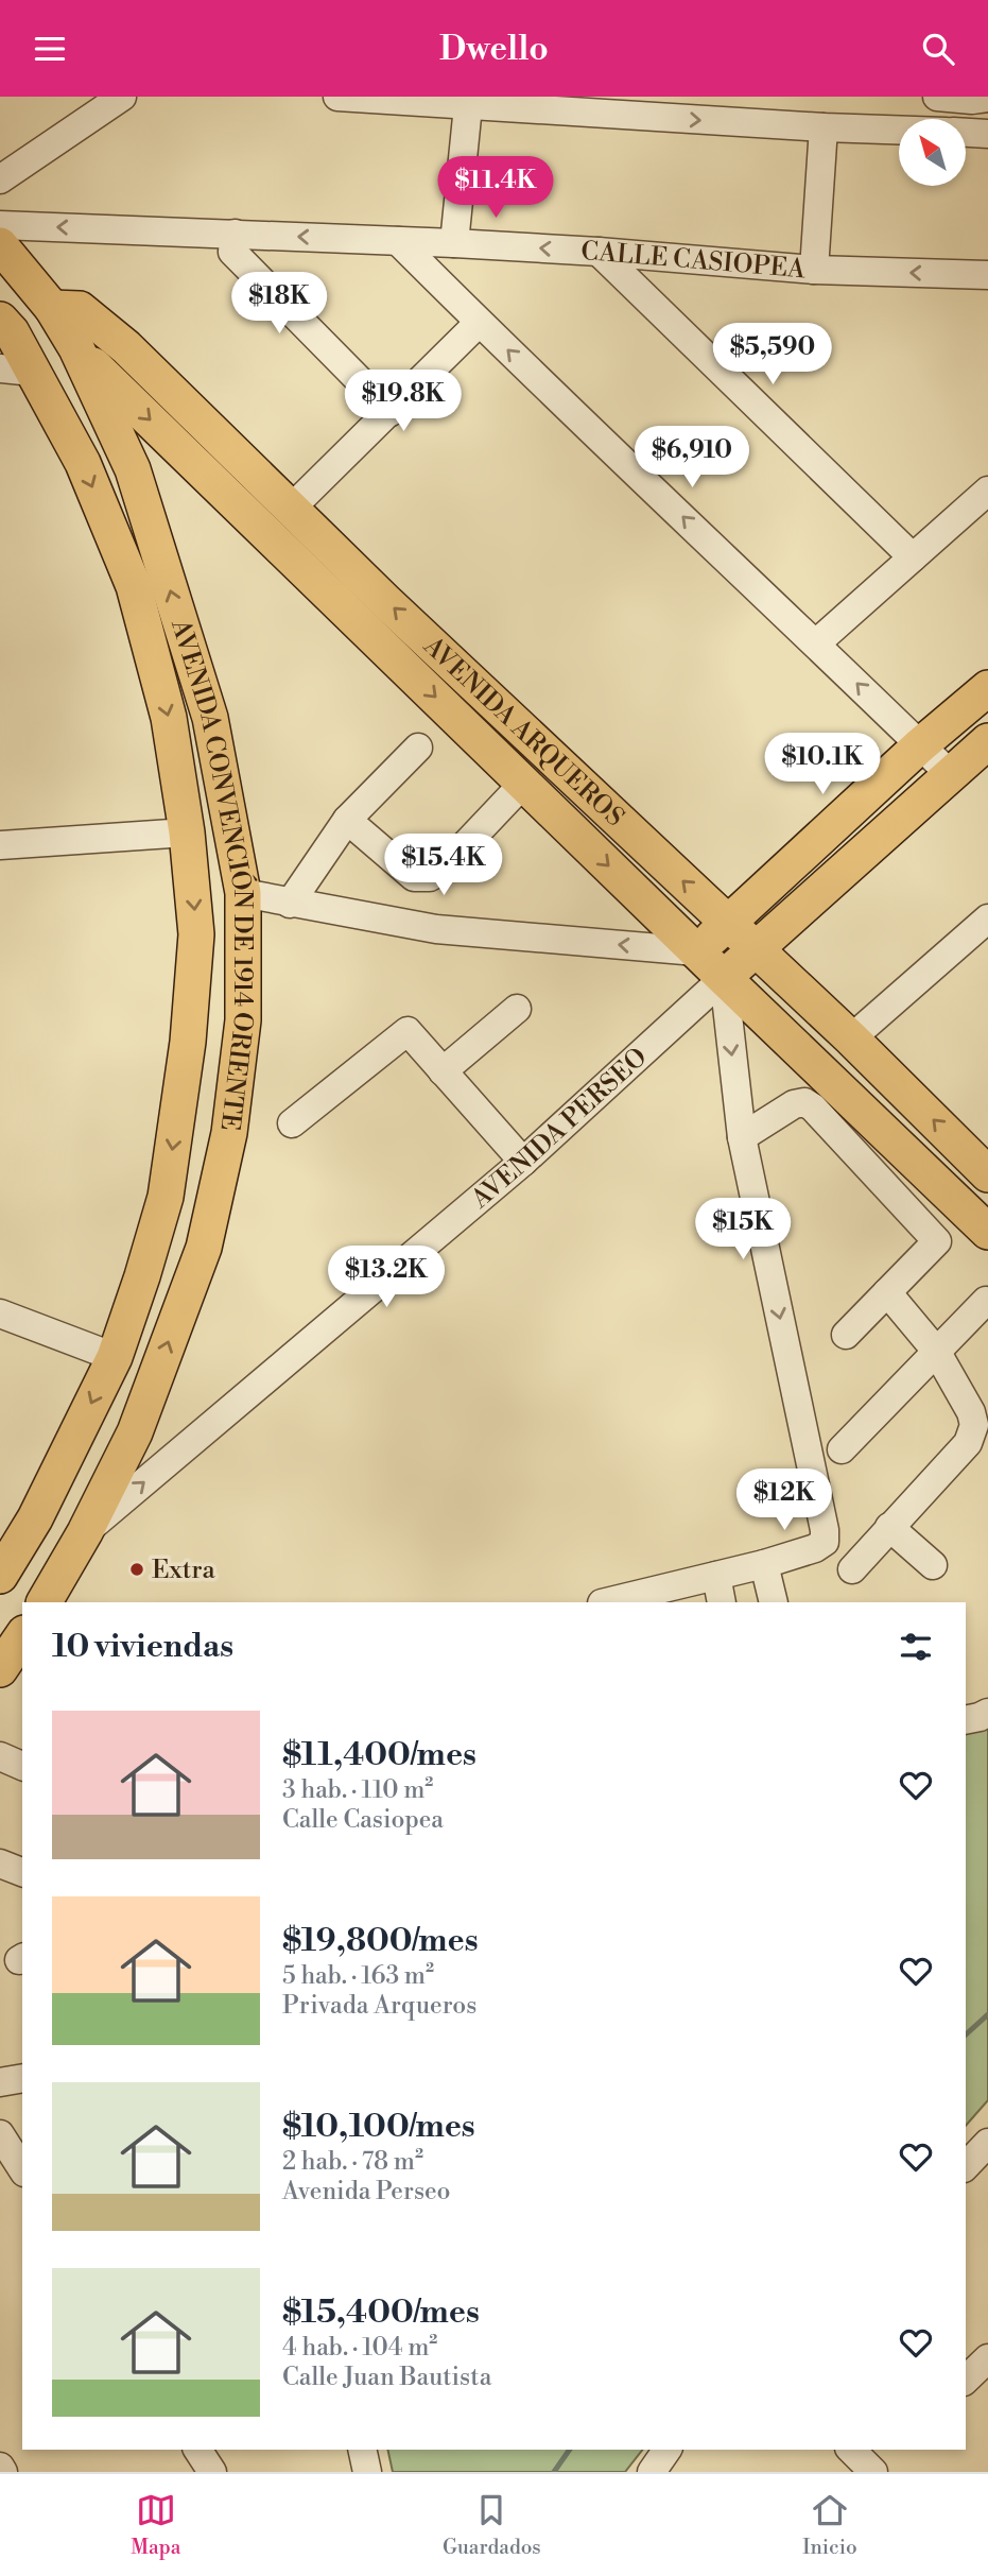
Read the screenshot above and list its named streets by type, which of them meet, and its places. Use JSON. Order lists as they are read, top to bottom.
{
  "streets": {
    "main road": ["AVENIDA ARQUEROS", "AVENIDA CONVENCIÓN DE 1914 ORIENTE", "AVENIDA PERSEO"],
    "street": ["CALLE CASIOPEA"]
  },
  "crossings": [
    ["AVENIDA ARQUEROS", "AVENIDA CONVENCIÓN DE 1914 ORIENTE"],
    ["AVENIDA ARQUEROS", "AVENIDA PERSEO"],
    ["AVENIDA CONVENCIÓN DE 1914 ORIENTE", "AVENIDA PERSEO"]
  ],
  "one_way": ["AVENIDA PERSEO"],
  "places": ["Extra"],
  "north": "top left",
  "page": {
    "header": "Dwello",
    "price": [
      "$11.4K",
      "$18K",
      "$5,590",
      "$19.8K",
      "$6,910",
      "$10.1K",
      "$15.4K",
      "$15K",
      "$13.2K",
      "$12K"
    ],
    "heading": "10 viviendas",
    "list": [
      {
        "name": "$11,400/mes",
        "note": "3 hab. · 110 m² · Calle Casiopea"
      },
      {
        "name": "$19,800/mes",
        "note": "5 hab. · 163 m² · Privada Arqueros"
      },
      {
        "name": "$10,100/mes",
        "note": "2 hab. · 78 m² · Avenida Perseo"
      },
      {
        "name": "$15,400/mes",
        "note": "4 hab. · 104 m² · Calle Juan Bautista"
      }
    ],
    "tabs": ["Mapa", "Guardados", "Inicio"]
  }
}
